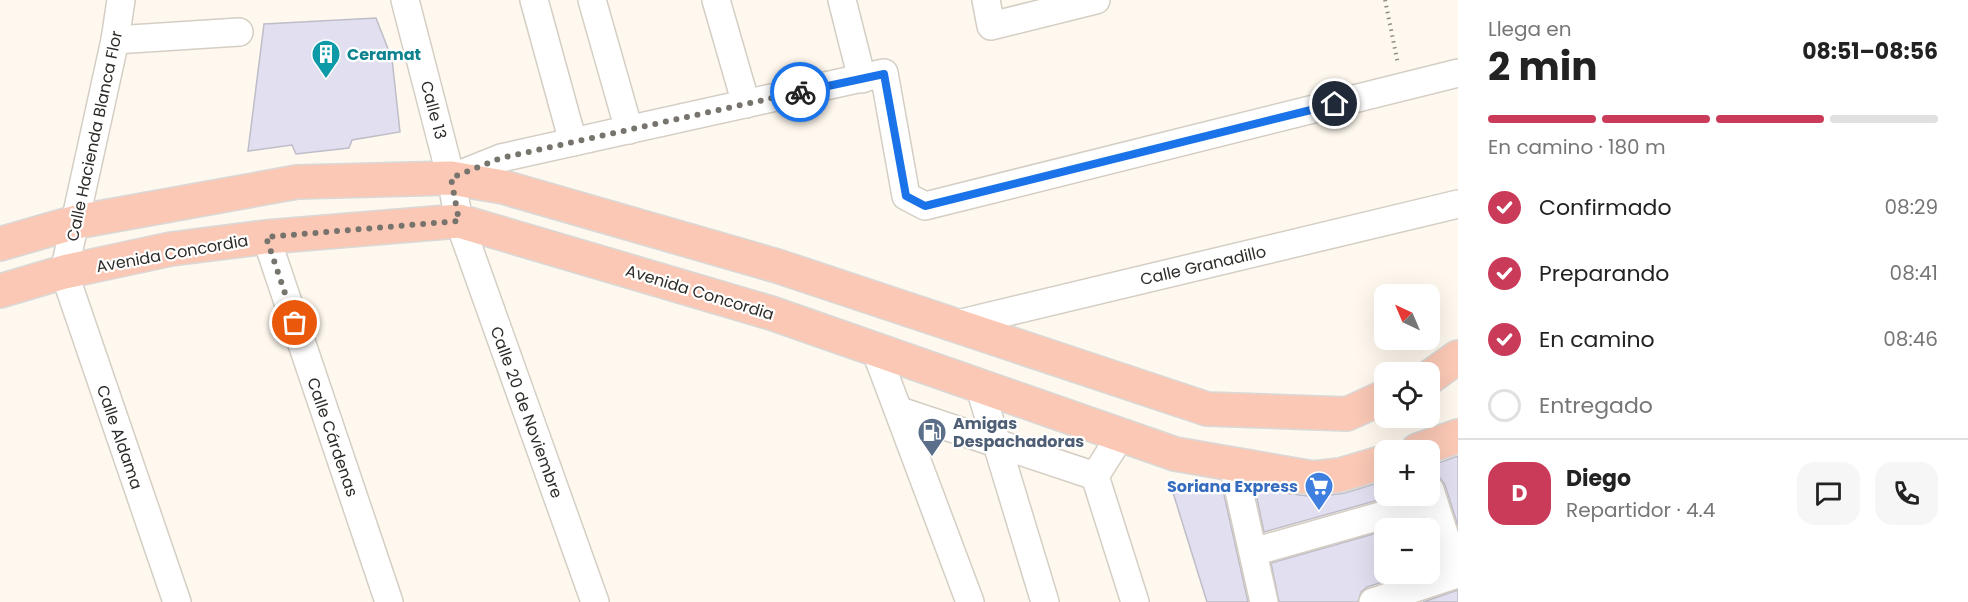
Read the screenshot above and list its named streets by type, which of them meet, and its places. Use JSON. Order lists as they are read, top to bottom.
{
  "streets": {
    "main road": ["Avenida Concordia"],
    "street": [
      "Calle 13",
      "Calle Hacienda Blanca Flor",
      "Calle Granadillo",
      "Calle 20 de Noviembre",
      "Calle Aldama",
      "Calle Cárdenas"
    ]
  },
  "crossings": [
    ["Calle 13", "Avenida Concordia"],
    ["Calle 13", "Calle 20 de Noviembre"],
    ["Calle Hacienda Blanca Flor", "Avenida Concordia"],
    ["Calle Hacienda Blanca Flor", "Calle Aldama"],
    ["Avenida Concordia", "Calle 20 de Noviembre"],
    ["Avenida Concordia", "Calle Aldama"],
    ["Avenida Concordia", "Calle Cárdenas"]
  ],
  "places": {
    "building": ["Ceramat"],
    "fuel station": ["Amigas Despachadoras"],
    "supermarket": ["Soriana Express"]
  },
  "north": "top left",
  "page": {
    "heading": ["2 min", "Llega en", "08:51–08:56"],
    "panel": ["Diego", "Repartidor · 4.4"],
    "bar": "En camino · 180 m",
    "list": [
      ["Confirmado", "08:29"],
      ["Preparando", "08:41"],
      ["En camino", "08:46"],
      "Entregado"
    ],
    "map_buttons": ["+", "−"],
    "round": "D"
  }
}
